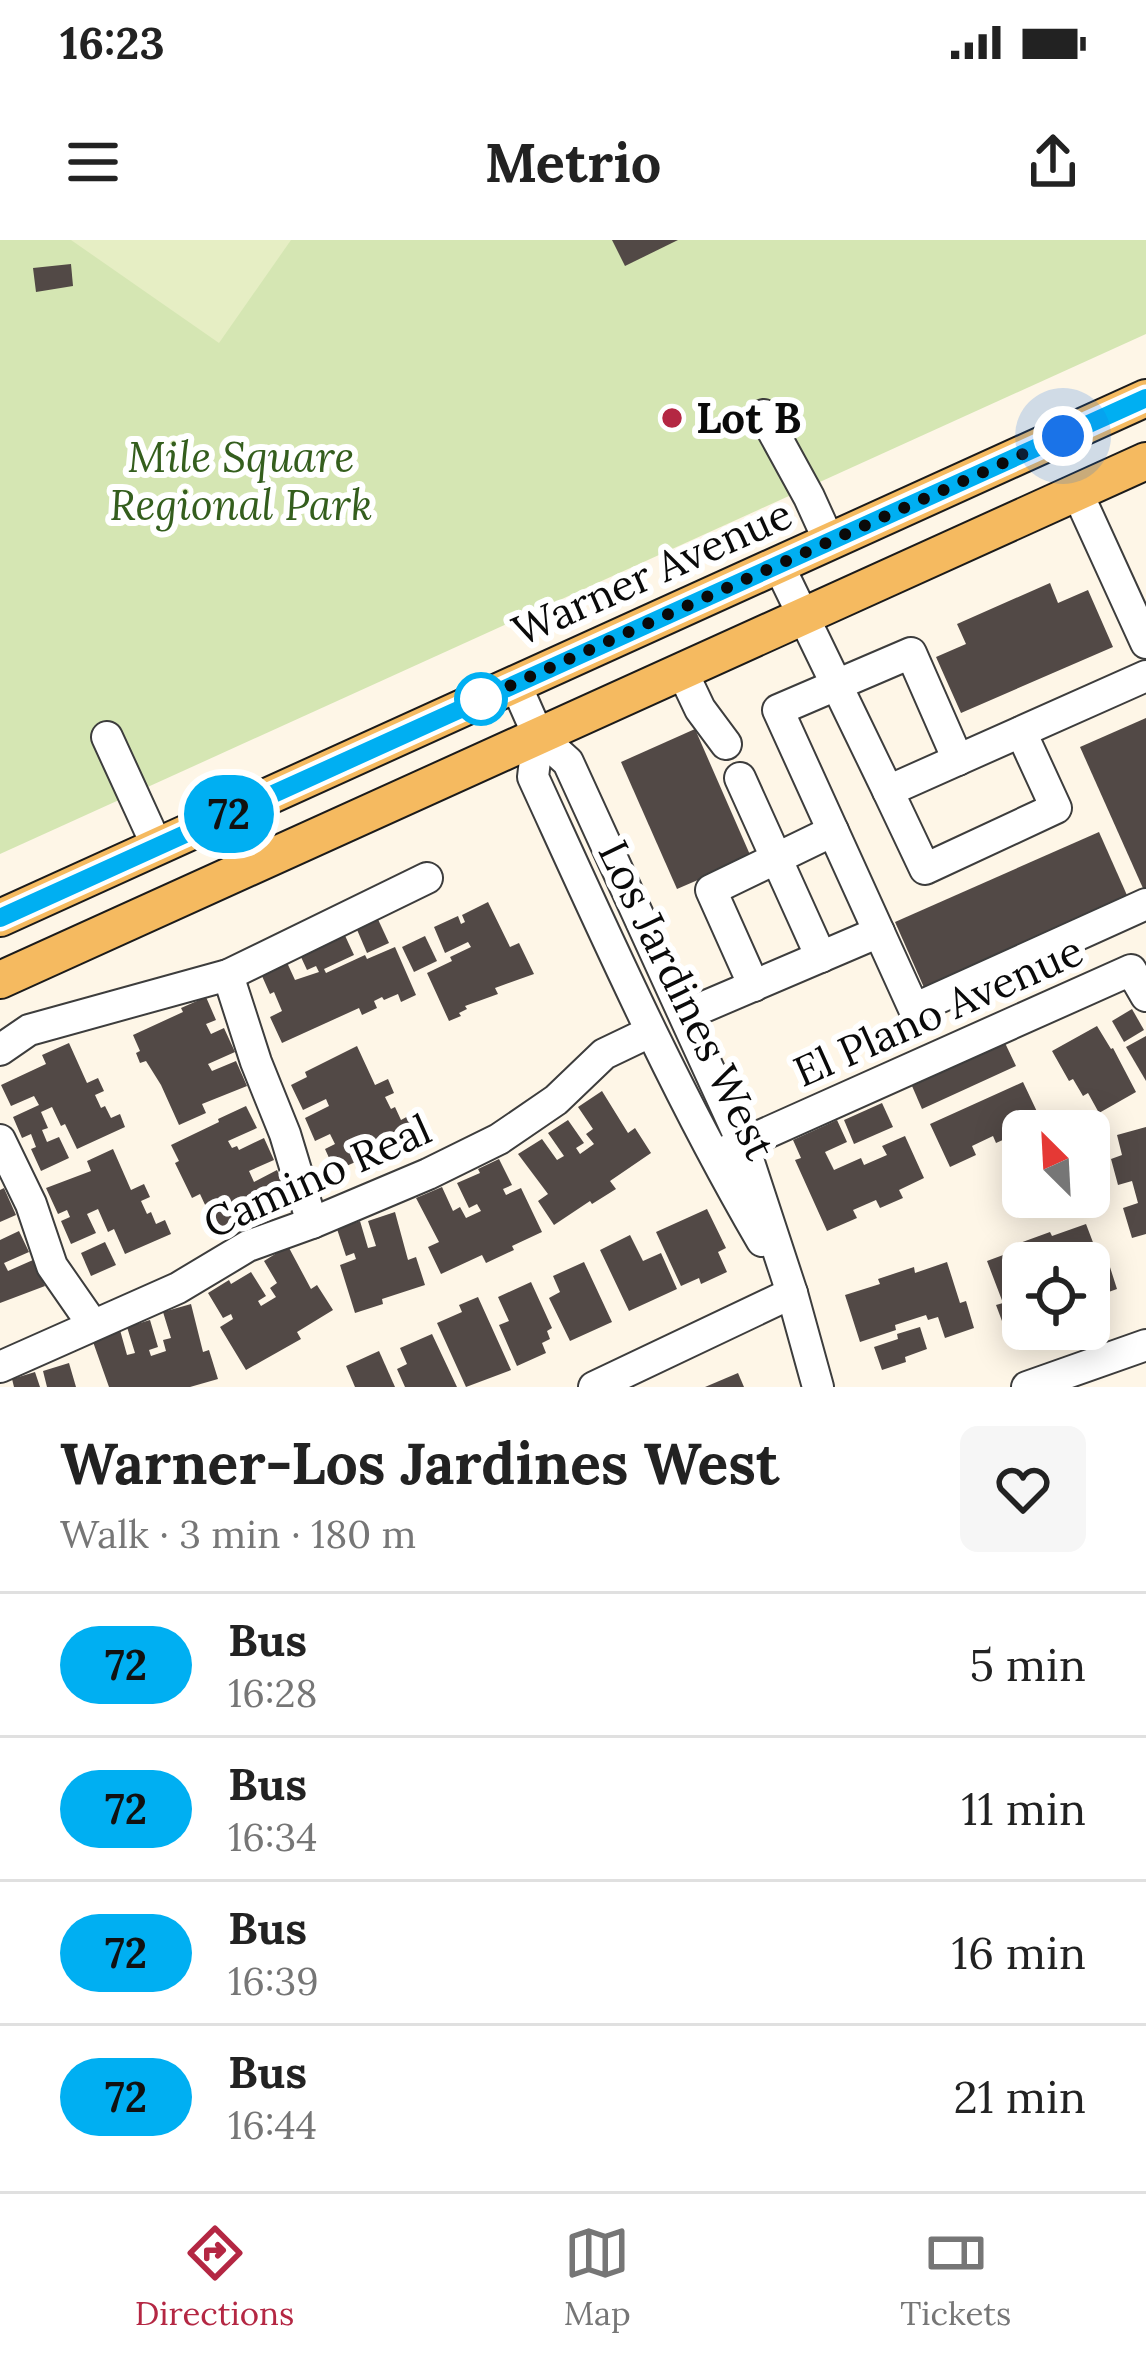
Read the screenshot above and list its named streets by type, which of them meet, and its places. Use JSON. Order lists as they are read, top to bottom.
{
  "streets": {
    "main road": ["Warner Avenue"],
    "street": ["Los Jardines West", "El Plano Avenue", "Camino Real"]
  },
  "crossings": [
    ["Warner Avenue", "Los Jardines West"],
    ["Los Jardines West", "El Plano Avenue"],
    ["Los Jardines West", "Camino Real"]
  ],
  "parks": ["Mile Square Regional Park"],
  "places": ["Lot B"],
  "lines": ["bus line 72"],
  "north": "top left",
  "page": {
    "status": "16:23",
    "header": "Metrio",
    "on_map": "72",
    "heading": ["Warner-Los Jardines West", "Walk · 3 min · 180 m"],
    "list": [
      {
        "mark": "72",
        "name": "Bus",
        "note": "16:28",
        "value": "5 min"
      },
      {
        "mark": "72",
        "name": "Bus",
        "note": "16:34",
        "value": "11 min"
      },
      {
        "mark": "72",
        "name": "Bus",
        "note": "16:39",
        "value": "16 min"
      },
      {
        "mark": "72",
        "name": "Bus",
        "note": "16:44",
        "value": "21 min"
      }
    ],
    "tabs": ["Directions", "Map", "Tickets"]
  }
}
